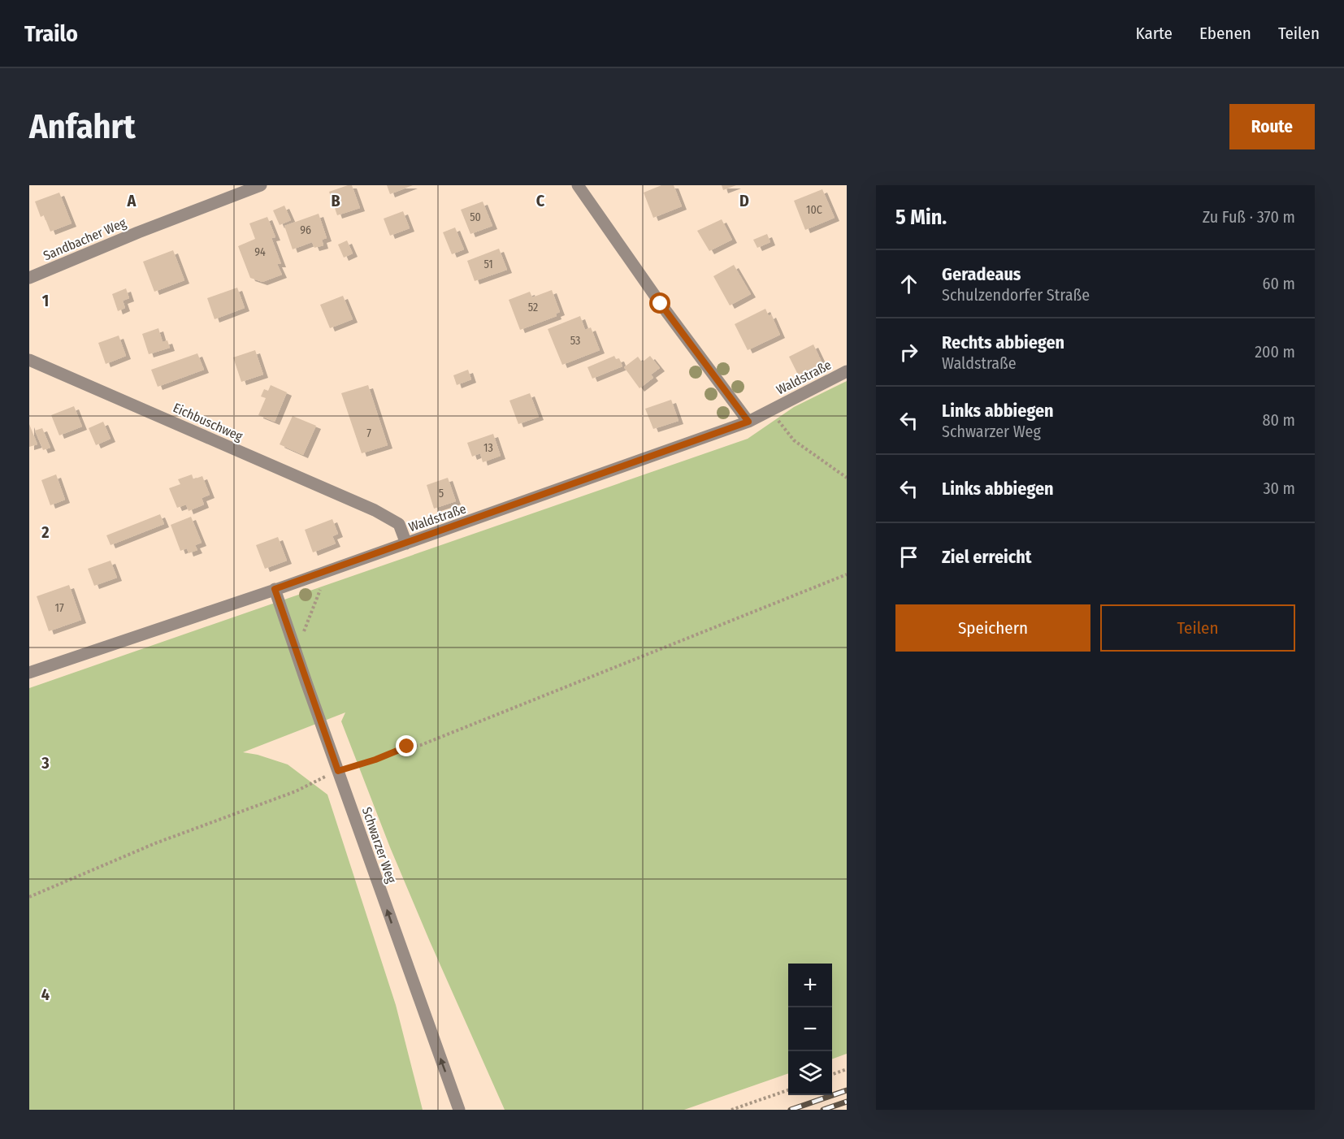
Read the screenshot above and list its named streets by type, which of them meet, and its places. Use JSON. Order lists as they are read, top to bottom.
{
  "streets": {
    "street": [
      "Sandbacher Weg",
      "Waldstraße",
      "Eichbuschweg",
      "Schwarzer Weg"
    ]
  },
  "crossings": [
    ["Waldstraße", "Eichbuschweg"],
    ["Waldstraße", "Schwarzer Weg"]
  ],
  "one_way": ["Schwarzer Weg"],
  "house_numbers": [
    "10C",
    "50",
    "96",
    "94",
    "51",
    "52",
    "53",
    "7",
    "13",
    "5",
    "17"
  ],
  "page": {
    "header": "Trailo",
    "nav": ["Karte", "Ebenen", "Teilen"],
    "buttons": [
      "Route",
      ["Speichern", "Teilen"]
    ],
    "title": "Anfahrt",
    "heading": ["5 Min.", "Zu Fuß · 370 m"],
    "list": [
      ["Geradeaus", "Schulzendorfer Straße", "60 m"],
      ["Rechts abbiegen", "Waldstraße", "200 m"],
      ["Links abbiegen", "Schwarzer Weg", "80 m"],
      ["Links abbiegen", "30 m"],
      "Ziel erreicht"
    ],
    "map_buttons": ["+", "−"]
  },
  "grid": {
    "columns": [
      "A",
      "B",
      "C",
      "D"
    ],
    "rows": [
      "1",
      "2",
      "3",
      "4"
    ]
  }
}
